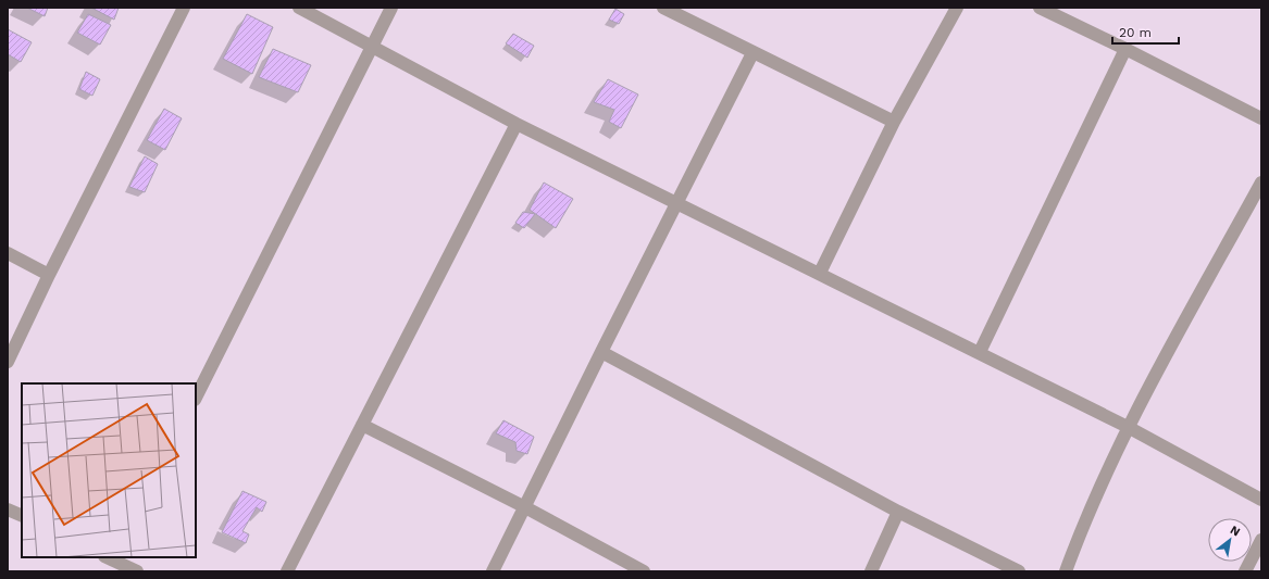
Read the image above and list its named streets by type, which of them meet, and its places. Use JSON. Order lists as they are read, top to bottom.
{
  "scale_bar": "20 m",
  "north": "top right"
}
